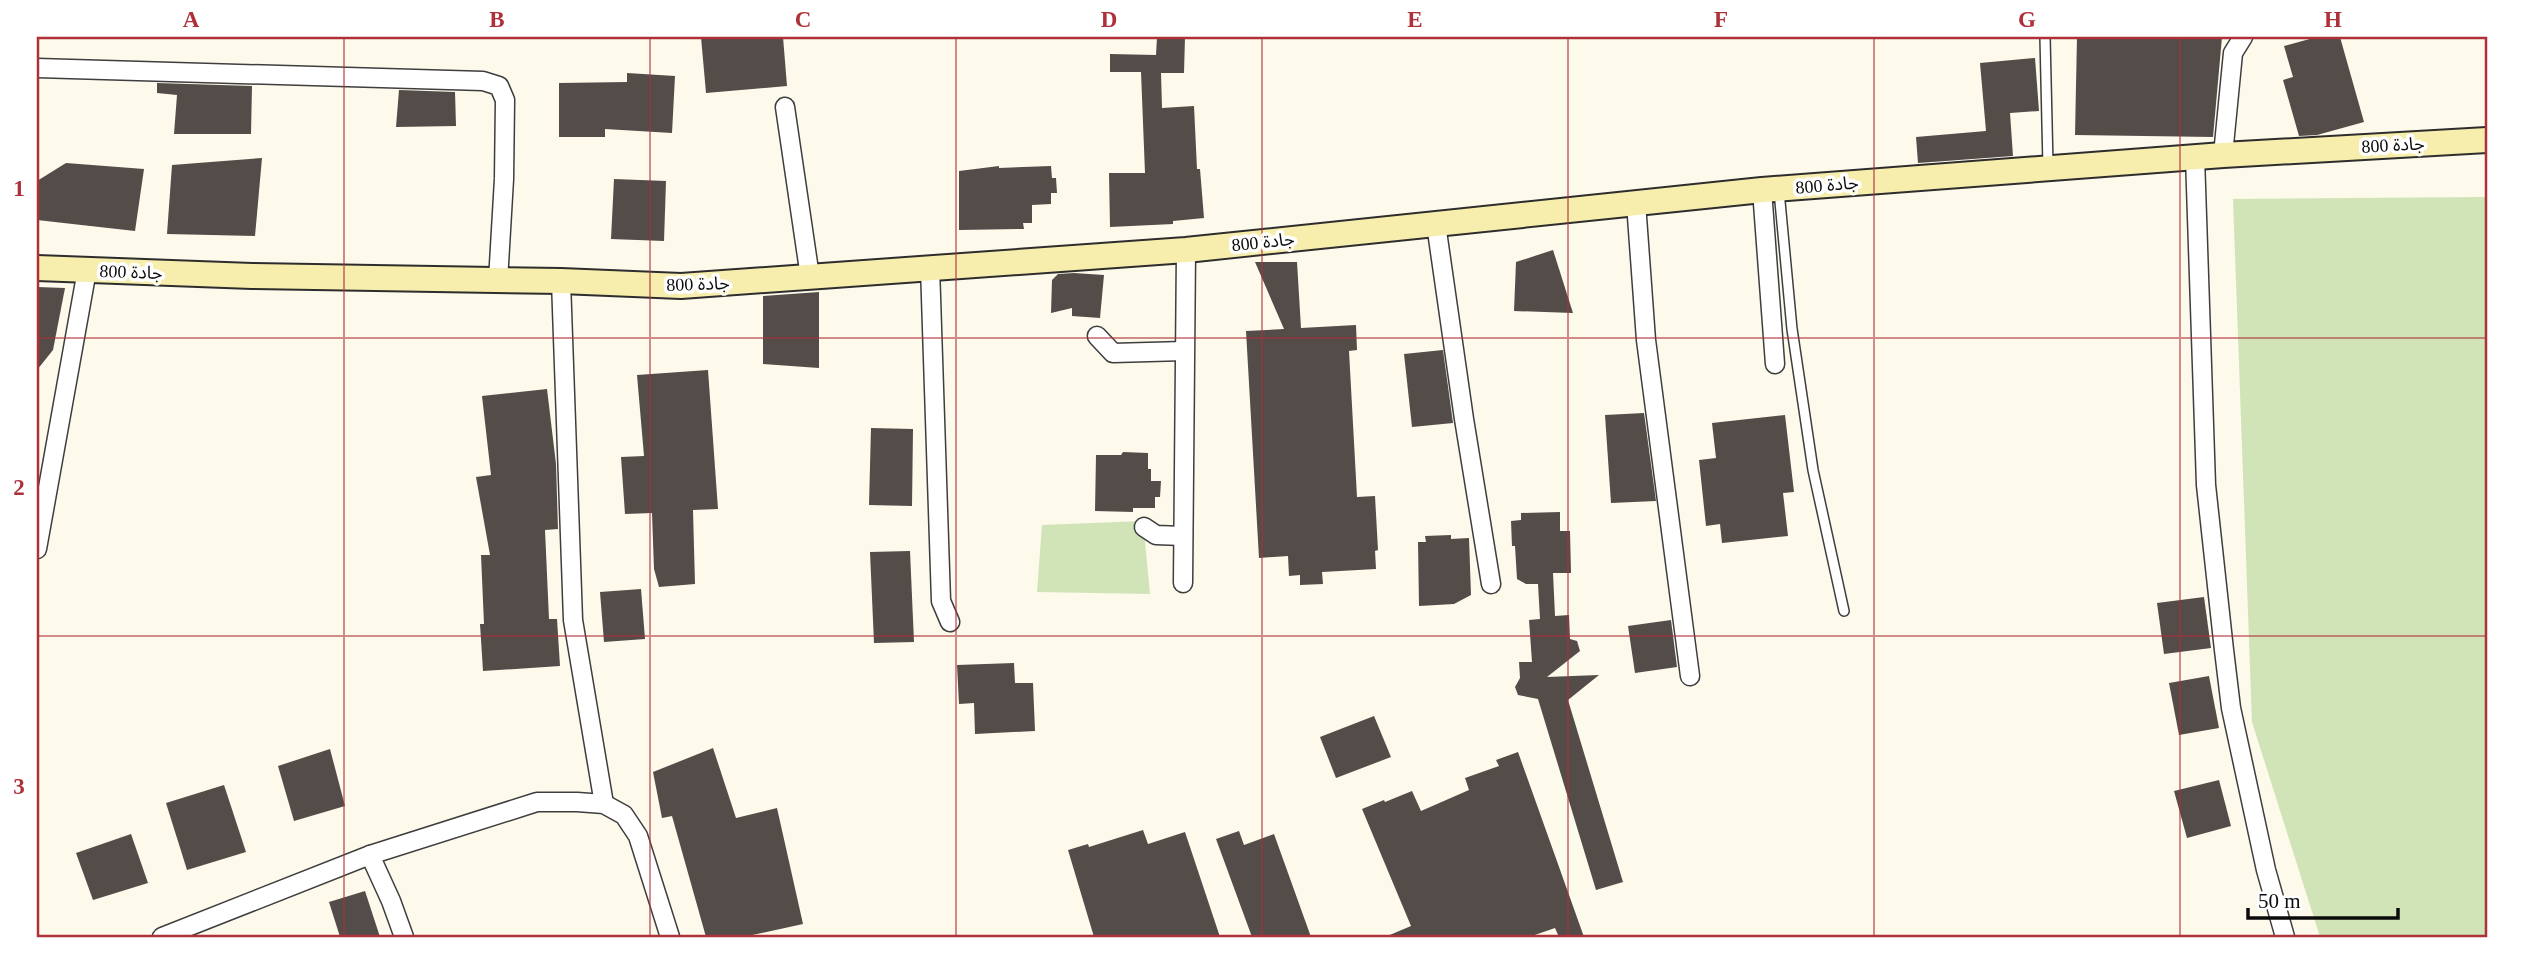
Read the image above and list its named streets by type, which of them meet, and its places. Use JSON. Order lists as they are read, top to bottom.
{
  "streets": {
    "main road": ["جادة 800"]
  },
  "scale_bar": "50 m",
  "grid": {
    "columns": [
      "A",
      "B",
      "C",
      "D",
      "E",
      "F",
      "G",
      "H"
    ],
    "rows": ["1", "2", "3"]
  }
}
